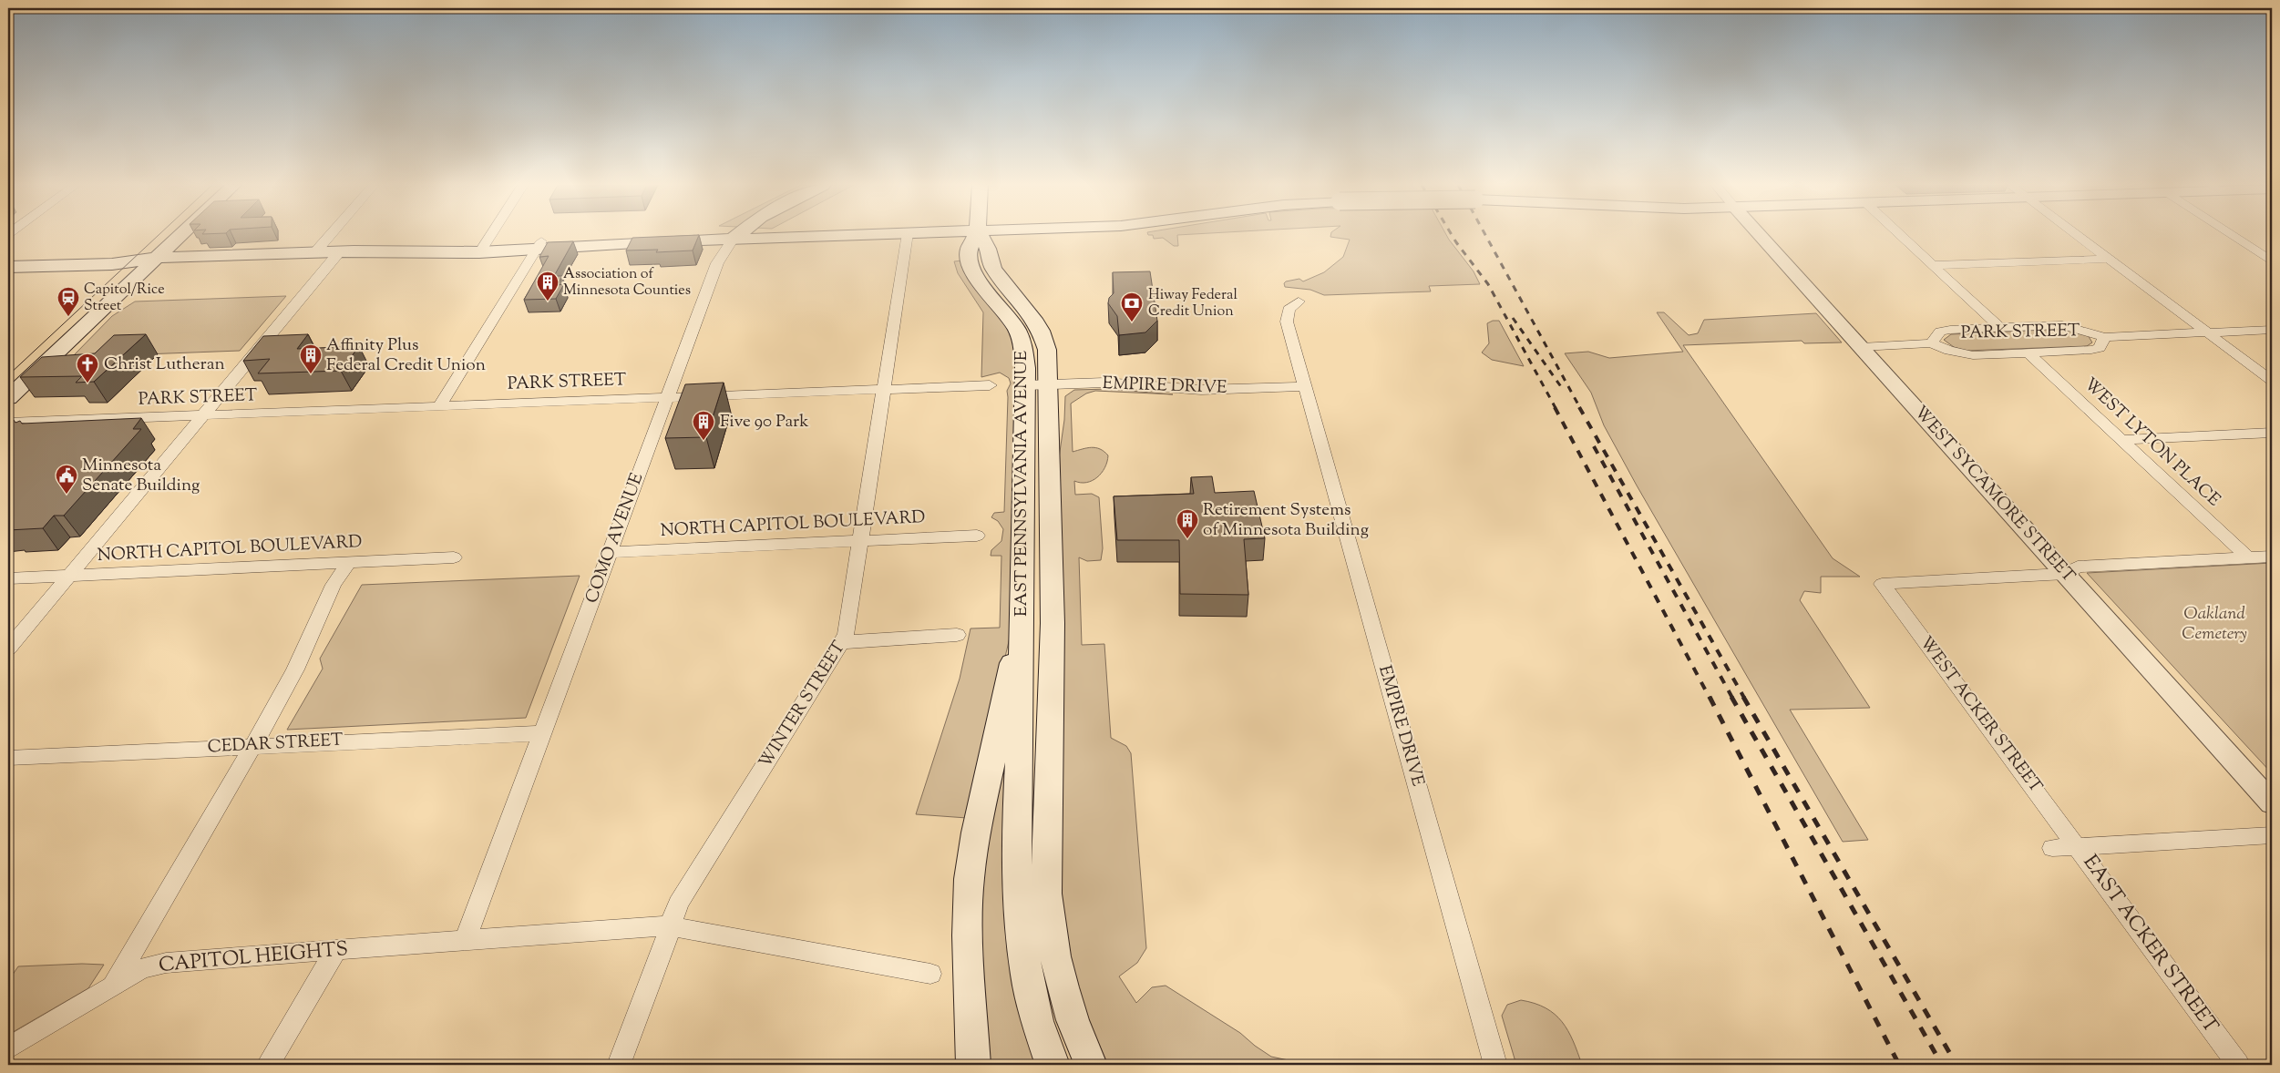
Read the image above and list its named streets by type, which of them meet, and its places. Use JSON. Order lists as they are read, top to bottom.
{
  "streets": {
    "main road": ["EAST PENNSYLVANIA AVENUE", "COMO AVENUE"],
    "street": [
      "PARK STREET",
      "EMPIRE DRIVE",
      "WEST LYTON PLACE",
      "WEST SYCAMORE STREET",
      "NORTH CAPITOL BOULEVARD",
      "WINTER STREET",
      "WEST ACKER STREET",
      "CEDAR STREET",
      "EAST ACKER STREET",
      "CAPITOL HEIGHTS"
    ]
  },
  "crossings": [
    ["PARK STREET", "WEST LYTON PLACE"],
    ["PARK STREET", "COMO AVENUE"],
    ["PARK STREET", "WINTER STREET"],
    ["EMPIRE DRIVE", "EAST PENNSYLVANIA AVENUE"],
    ["WEST SYCAMORE STREET", "WEST ACKER STREET"],
    ["NORTH CAPITOL BOULEVARD", "COMO AVENUE"],
    ["NORTH CAPITOL BOULEVARD", "WINTER STREET"],
    ["COMO AVENUE", "CEDAR STREET"],
    ["COMO AVENUE", "CAPITOL HEIGHTS"],
    ["WINTER STREET", "CAPITOL HEIGHTS"],
    ["WEST ACKER STREET", "EAST ACKER STREET"]
  ],
  "parks": ["Oakland Cemetery"],
  "places": {
    "building": [
      "Association of Minnesota Counties",
      "Affinity Plus Federal Credit Union",
      "Five 90 Park",
      "Retirement Systems of Minnesota Building"
    ],
    "station": ["Capitol/Rice Street"],
    "bank": ["Hiway Federal Credit Union"],
    "church": ["Christ Lutheran"],
    "public building": ["Minnesota Senate Building"]
  }
}
